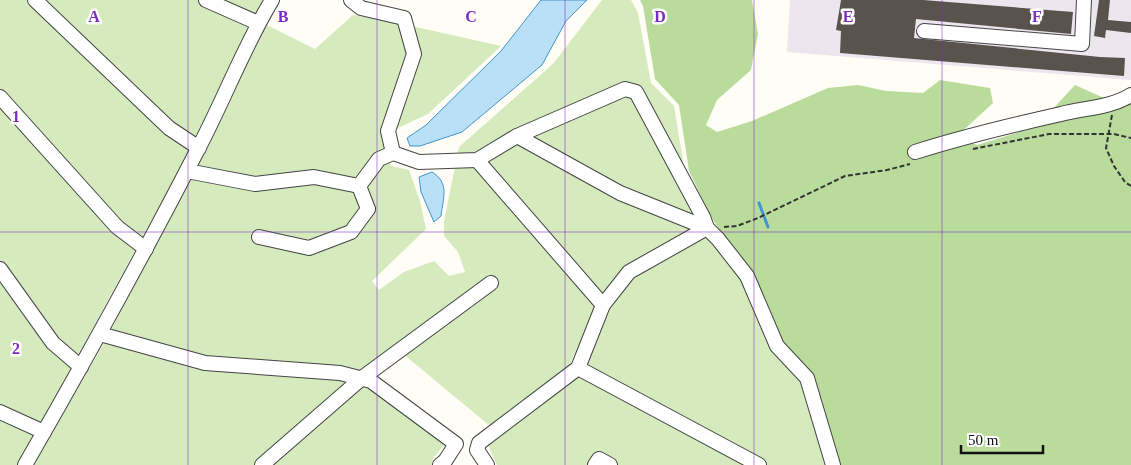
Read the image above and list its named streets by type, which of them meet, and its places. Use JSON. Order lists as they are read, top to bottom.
{
  "scale_bar": "50 m",
  "grid": {
    "columns": [
      "A",
      "B",
      "C",
      "D",
      "E",
      "F"
    ],
    "rows": ["1", "2"]
  }
}
